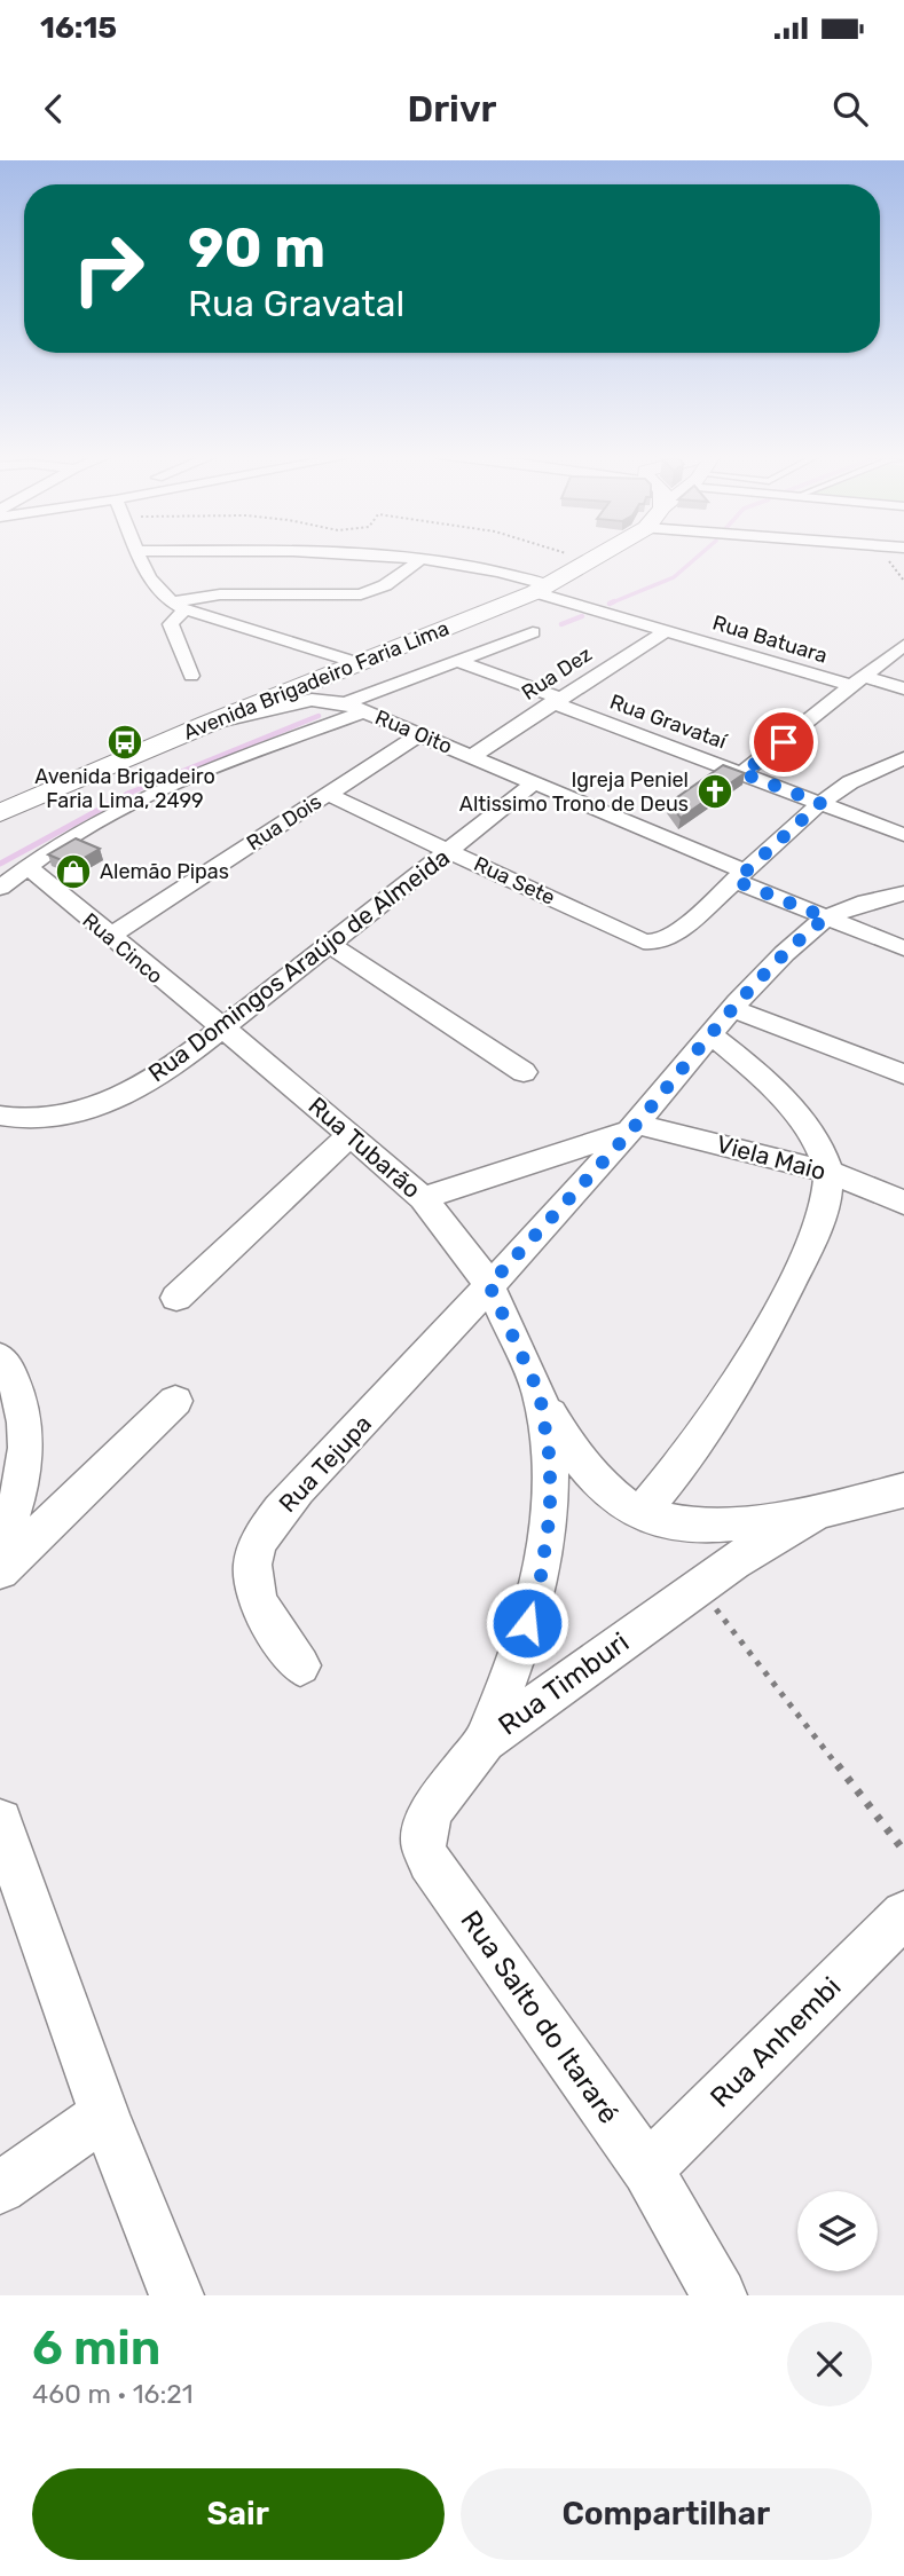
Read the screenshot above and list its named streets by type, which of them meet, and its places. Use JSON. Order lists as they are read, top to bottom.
{
  "streets": {
    "main road": ["Avenida Brigadeiro Faria Lima"],
    "street": [
      "Rua Batuara",
      "Rua Dez",
      "Rua Gravataí",
      "Rua Oito",
      "Rua Dois",
      "Rua Sete",
      "Rua Cinco",
      "Rua Domingos Araújo de Almeida",
      "Rua Tubarão",
      "Viela Maio",
      "Rua Tejupa",
      "Rua Timburi",
      "Rua Salto do Itararé",
      "Rua Anhembi"
    ]
  },
  "crossings": [
    ["Rua Batuara", "Rua Dez"],
    ["Rua Batuara", "Avenida Brigadeiro Faria Lima"],
    ["Rua Dez", "Rua Gravataí"],
    ["Rua Dez", "Rua Oito"],
    ["Avenida Brigadeiro Faria Lima", "Rua Oito"],
    ["Rua Gravataí", "Rua Sete"],
    ["Rua Oito", "Rua Dois"],
    ["Rua Oito", "Rua Sete"],
    ["Rua Oito", "Rua Domingos Araújo de Almeida"],
    ["Rua Oito", "Rua Tejupa"],
    ["Rua Dois", "Rua Sete"],
    ["Rua Dois", "Rua Cinco"],
    ["Rua Sete", "Rua Domingos Araújo de Almeida"],
    ["Rua Cinco", "Rua Domingos Araújo de Almeida"],
    ["Rua Cinco", "Rua Tubarão"],
    ["Rua Domingos Araújo de Almeida", "Rua Tubarão"],
    ["Rua Tubarão", "Rua Tejupa"],
    ["Rua Tubarão", "Rua Timburi"],
    ["Viela Maio", "Rua Tejupa"],
    ["Rua Tejupa", "Rua Timburi"],
    ["Rua Timburi", "Rua Salto do Itararé"],
    ["Rua Salto do Itararé", "Rua Anhembi"]
  ],
  "places": {
    "bus stop": ["Avenida Brigadeiro Faria Lima, 2499"],
    "church": ["Igreja Peniel Altissimo Trono de Deus"],
    "shop": ["Alemão Pipas"]
  },
  "page": {
    "status": "16:15",
    "header": "Drivr",
    "turn": ["90 m", "Rua Gravatal"],
    "heading": ["6 min", "460 m · 16:21"],
    "buttons": ["Sair", "Compartilhar"]
  }
}
